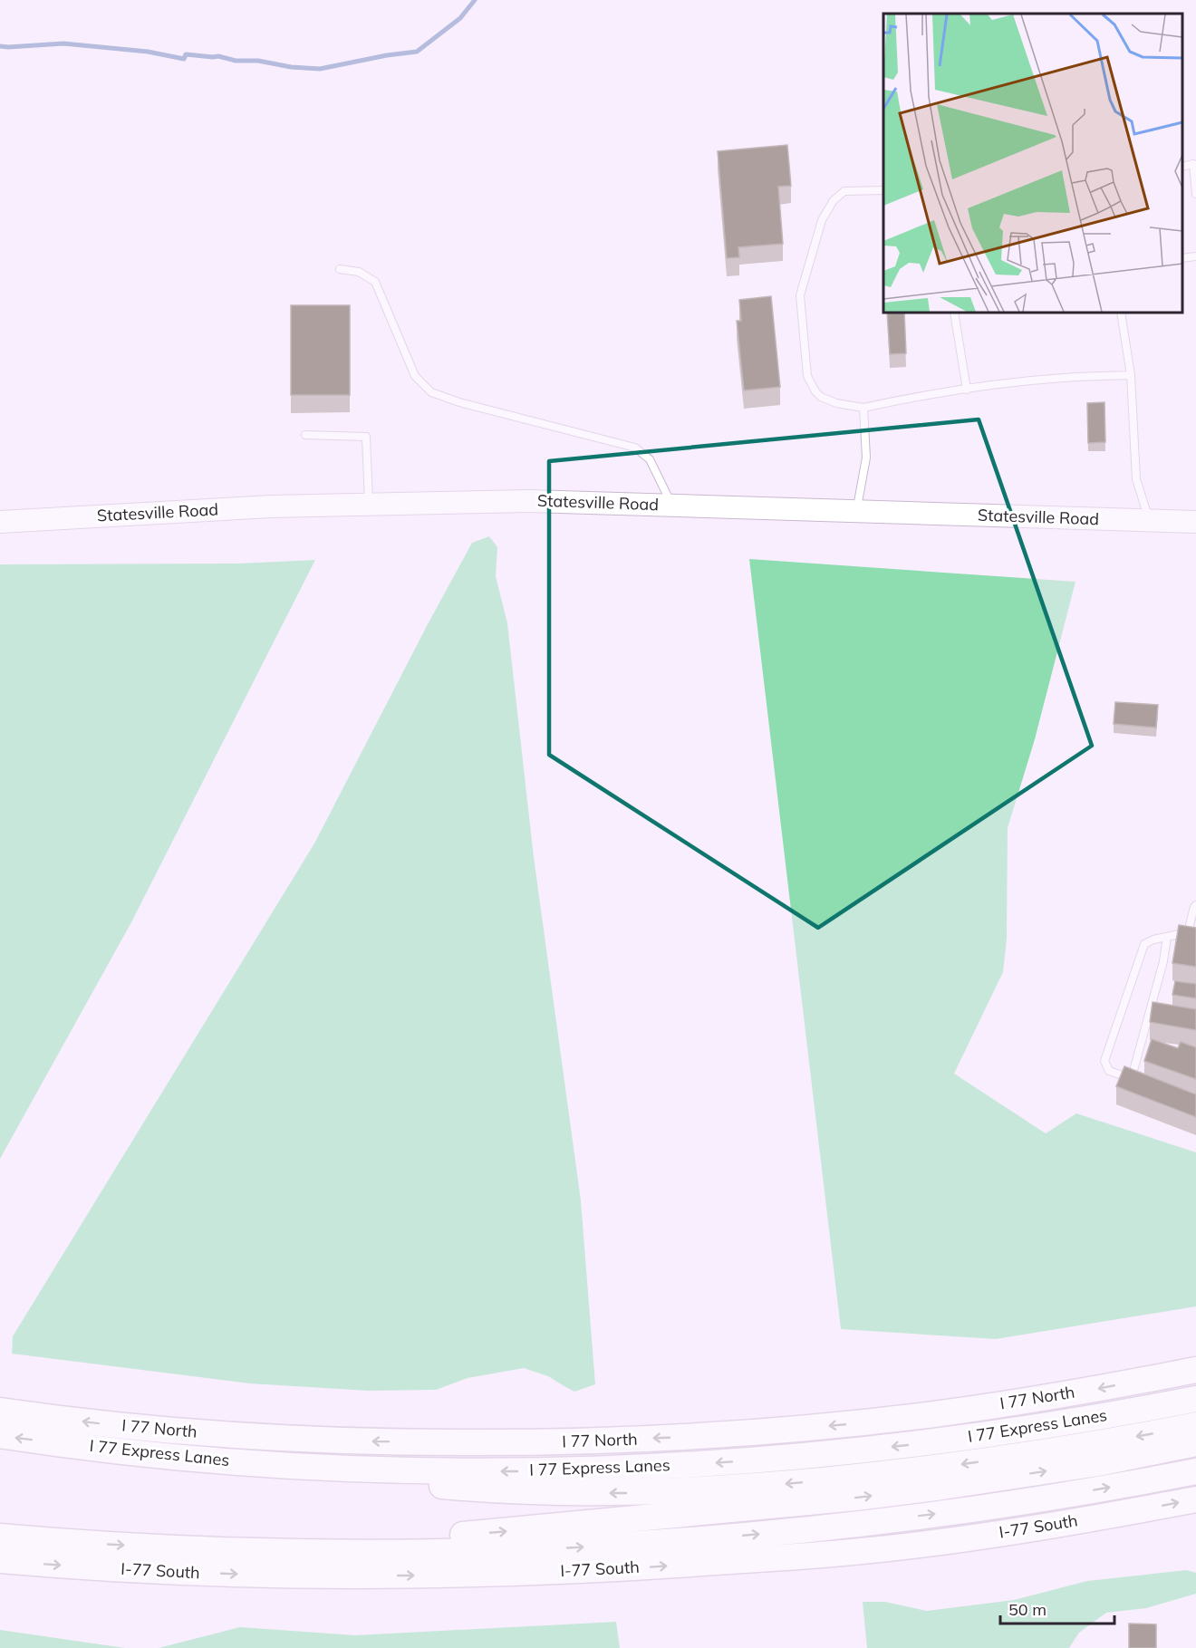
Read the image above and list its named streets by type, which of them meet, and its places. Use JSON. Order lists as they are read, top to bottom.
{
  "streets": {
    "highway": ["I 77 North", "I 77 Express Lanes", "I-77 South"],
    "main road": ["Statesville Road"]
  },
  "scale_bar": "50 m"
}
